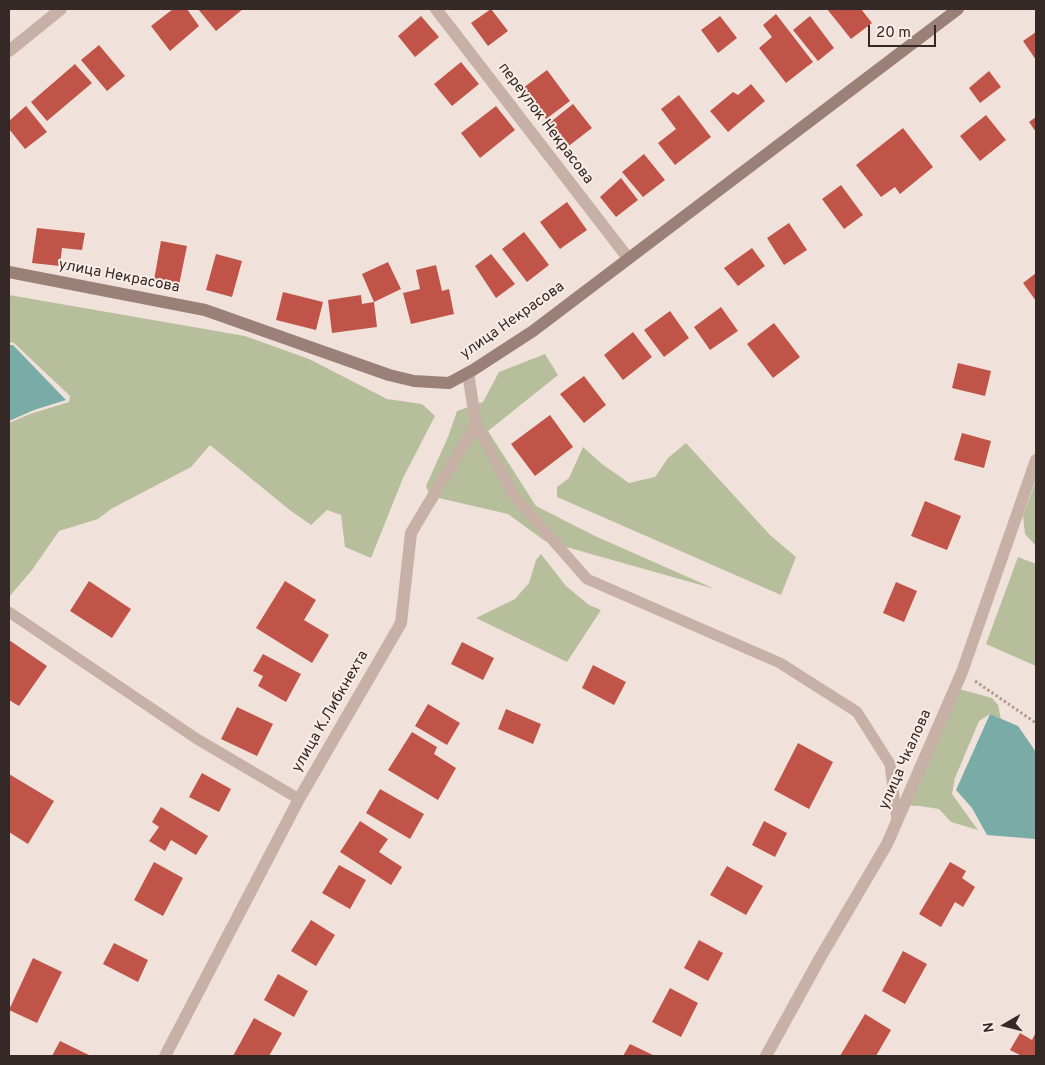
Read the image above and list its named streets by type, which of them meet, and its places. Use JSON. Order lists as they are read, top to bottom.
{
  "streets": {
    "street": [
      "переулок Некрасова",
      "улица Некрасова",
      "улица К.Либкнехта",
      "улица Чкалова"
    ]
  },
  "crossings": [
    ["переулок Некрасова", "улица Некрасова"]
  ],
  "scale_bar": "20 m",
  "north": "left"
}
